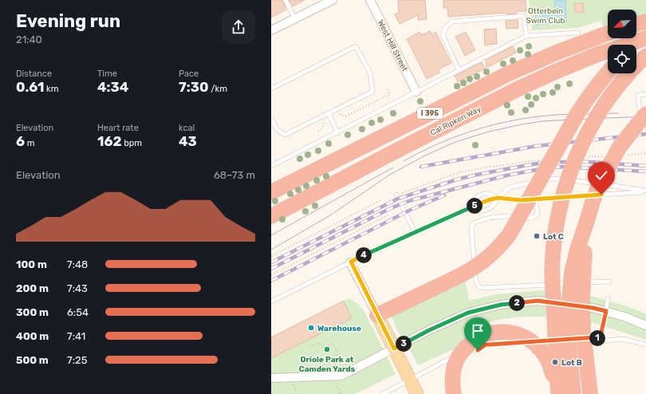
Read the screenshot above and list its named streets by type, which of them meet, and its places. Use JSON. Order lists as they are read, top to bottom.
{
  "streets": {
    "highway": ["I 395", "Cal Ripken Way"],
    "street": ["West Hill Street"]
  },
  "parks": ["Otterbein Swim Club"],
  "places": [
    "Lot C",
    "Warehouse",
    "Oriole Park at Camden Yards",
    "Lot B"
  ],
  "north": "bottom left",
  "page": {
    "heading": ["Evening run", "21:40"],
    "stats": [
      ["Distance", "0.61 km"],
      ["Time", "4:34"],
      ["Pace", "7:30 /km"],
      ["Elevation", "6 m"],
      ["Heart rate", "162 bpm"],
      ["kcal", "43"]
    ],
    "chart": ["Elevation", "68–73 m"],
    "pins": [
      "5",
      "4",
      "2",
      "1",
      "3"
    ],
    "list": [
      {
        "name": "100 m",
        "note": "7:48"
      },
      {
        "name": "200 m",
        "note": "7:43"
      },
      {
        "name": "300 m",
        "note": "6:54"
      },
      {
        "name": "400 m",
        "note": "7:41"
      },
      {
        "name": "500 m",
        "note": "7:25"
      }
    ]
  }
}
